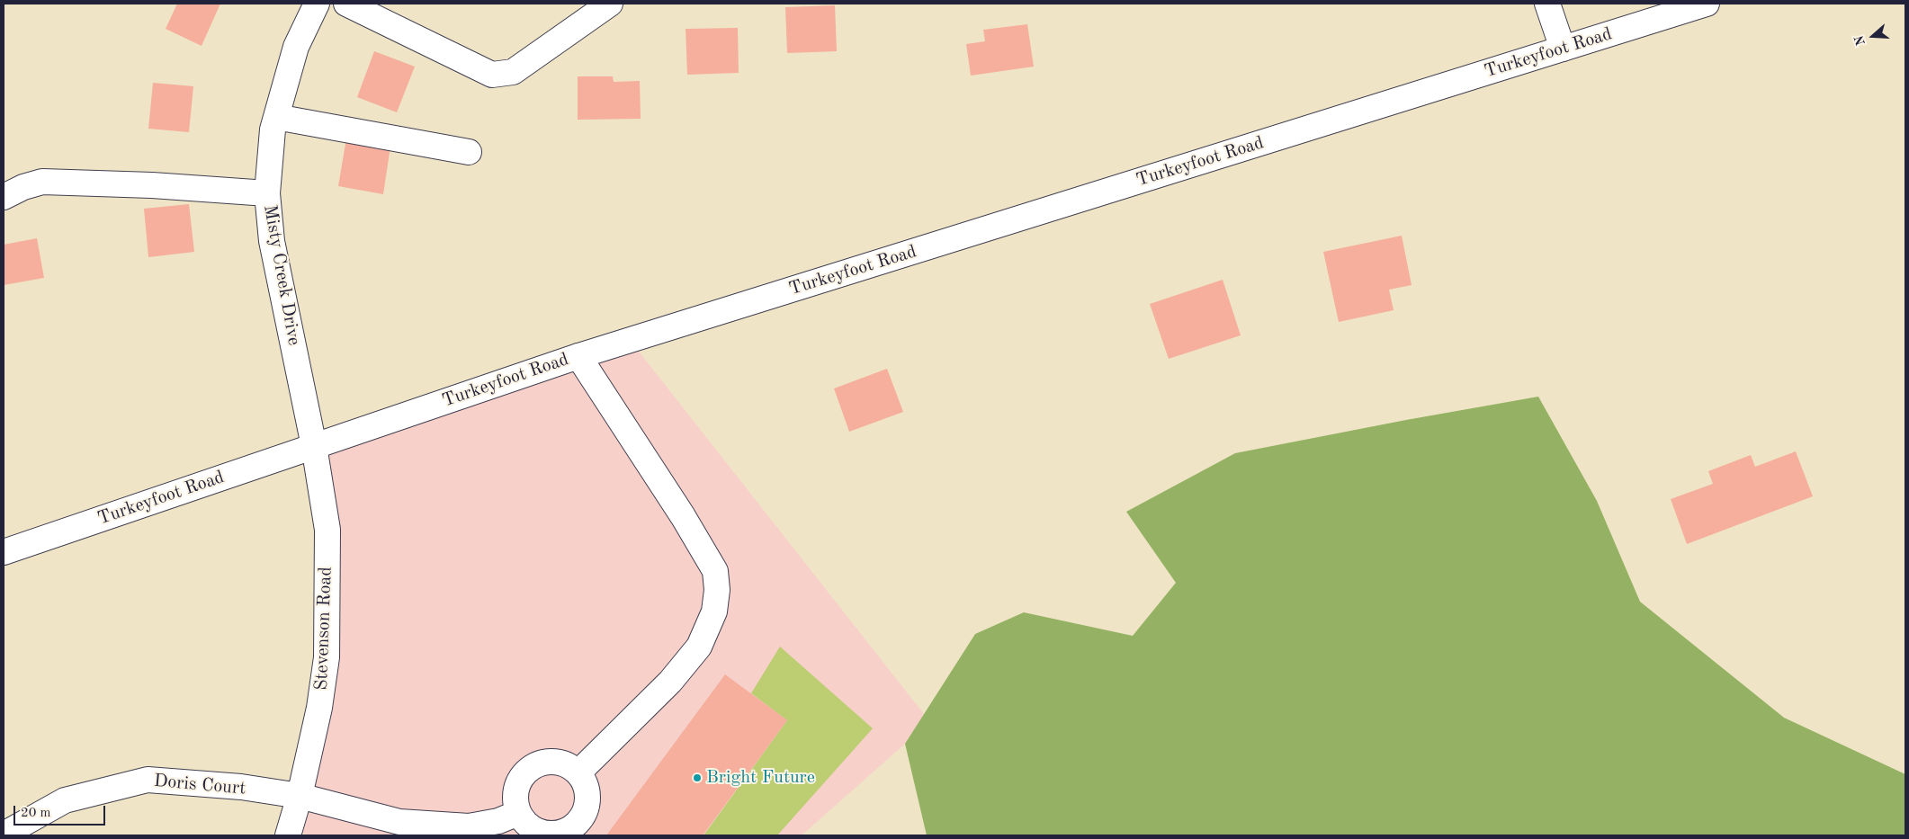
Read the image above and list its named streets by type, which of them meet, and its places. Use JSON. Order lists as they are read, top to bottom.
{
  "streets": {
    "main road": [
      "Turkeyfoot Road",
      "Misty Creek Drive",
      "Stevenson Road",
      "Doris Court"
    ]
  },
  "crossings": [
    ["Turkeyfoot Road", "Misty Creek Drive"],
    ["Turkeyfoot Road", "Stevenson Road"],
    ["Misty Creek Drive", "Stevenson Road"],
    ["Stevenson Road", "Doris Court"]
  ],
  "places": ["Bright Future"],
  "scale_bar": "20 m",
  "north": "left"
}
